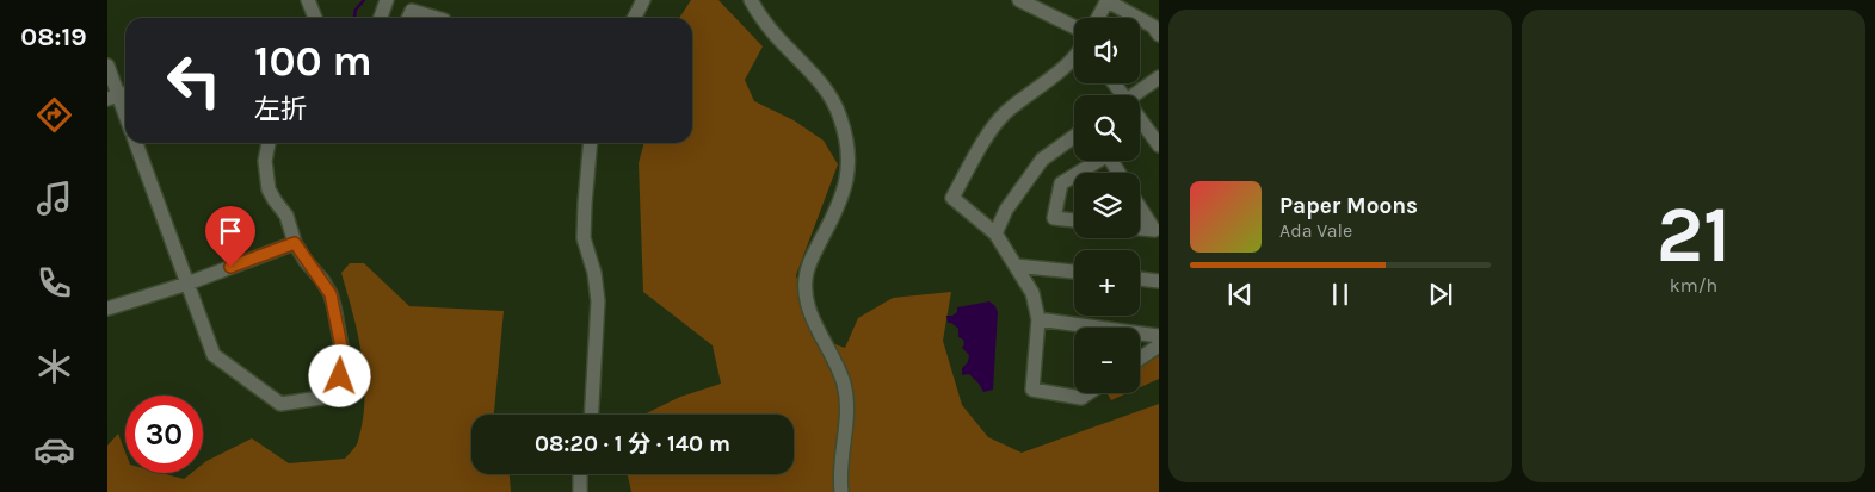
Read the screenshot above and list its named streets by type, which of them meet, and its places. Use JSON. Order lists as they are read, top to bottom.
{
  "page": {
    "tabs": "08:19",
    "tile": ["21", "km/h"],
    "map_buttons": ["+", "−"],
    "turn": ["100 m", "左折"],
    "song": ["Paper Moons", "Ada Vale"],
    "limit": "30",
    "trip": "08:20 · 1 分 · 140 m"
  }
}
